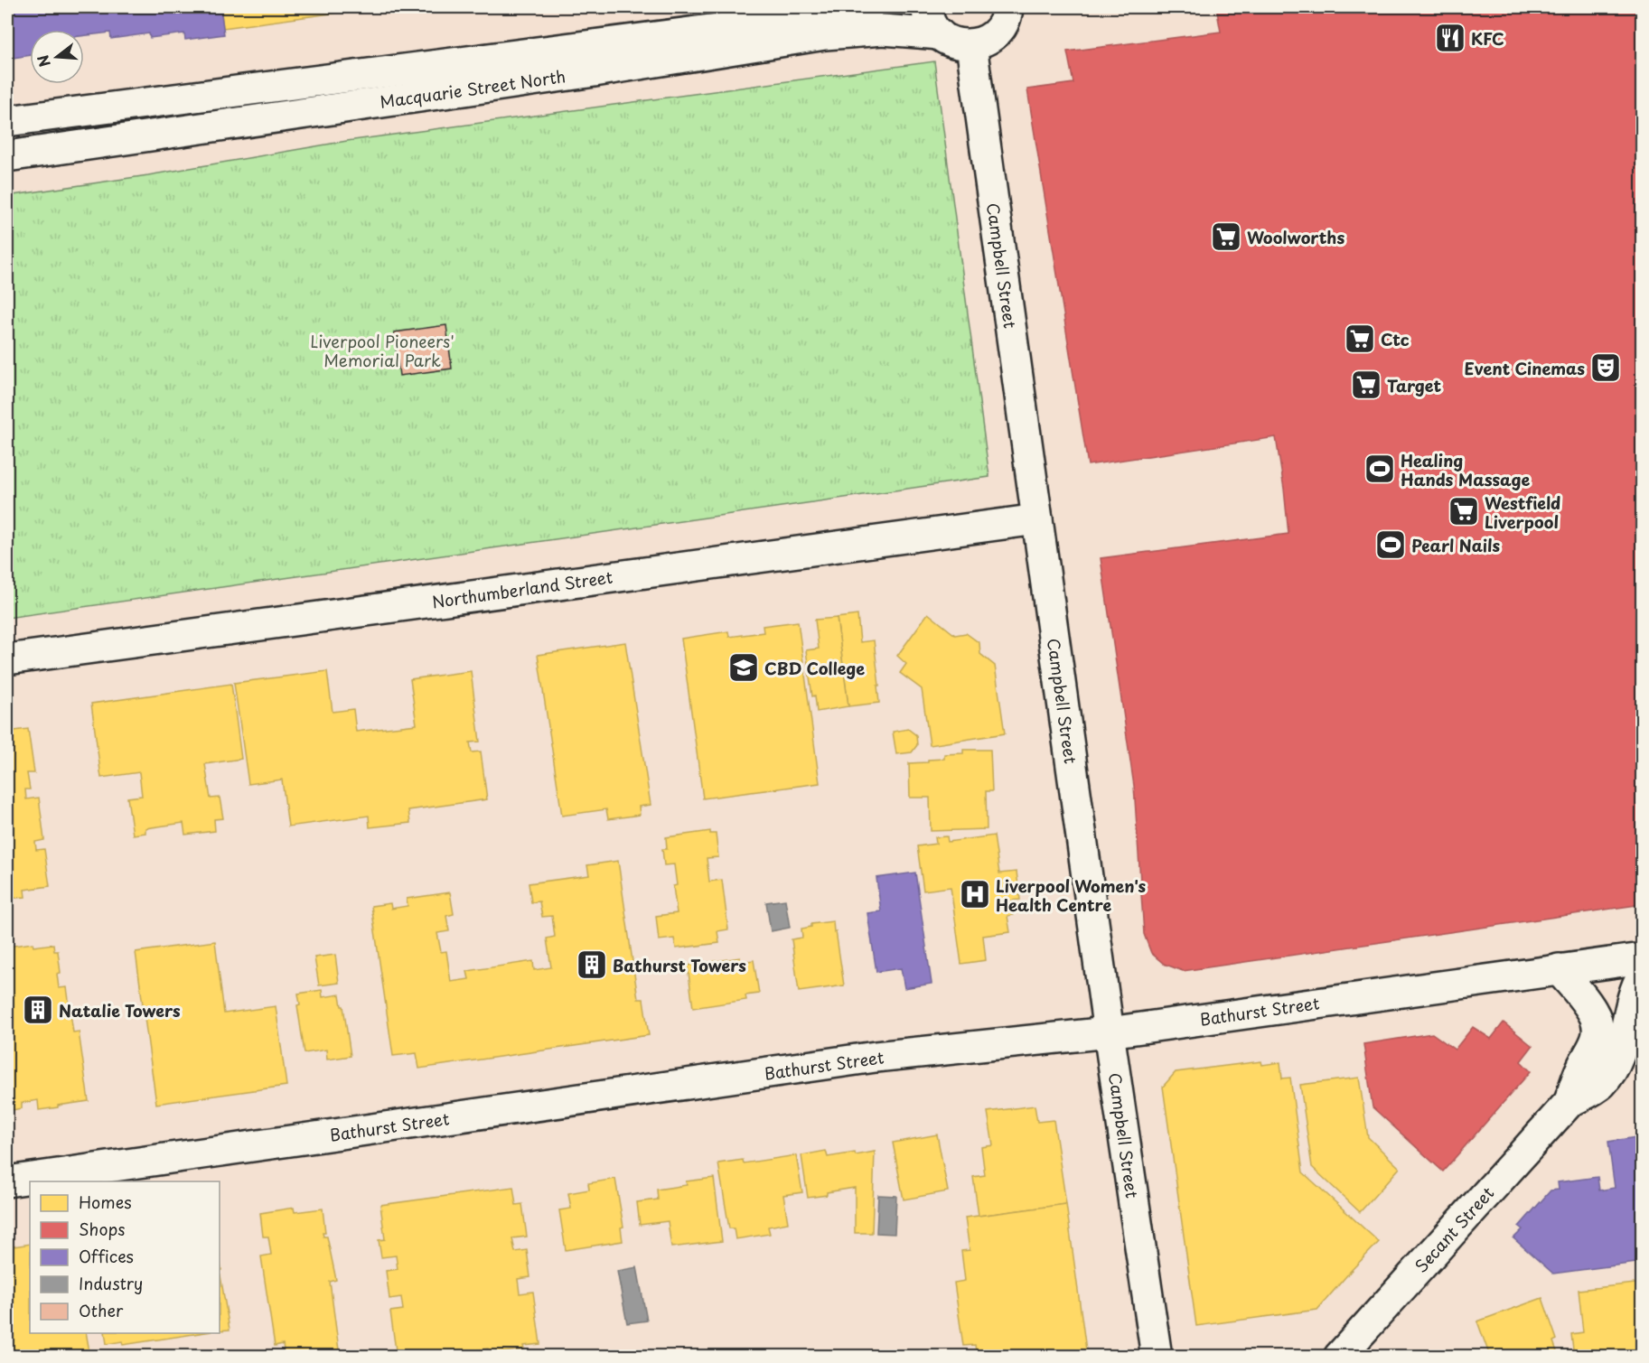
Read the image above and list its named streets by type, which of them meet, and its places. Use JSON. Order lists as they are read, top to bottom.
{
  "streets": {
    "street": [
      "Macquarie Street North",
      "Campbell Street",
      "Northumberland Street",
      "Bathurst Street",
      "Secant Street"
    ]
  },
  "crossings": [
    ["Campbell Street", "Northumberland Street"],
    ["Campbell Street", "Bathurst Street"],
    ["Bathurst Street", "Secant Street"]
  ],
  "parks": ["Liverpool Pioneers' Memorial Park"],
  "places": {
    "restaurant": ["KFC"],
    "supermarket": [
      "Woolworths",
      "Ctc",
      "Target",
      "Westfield Liverpool"
    ],
    "theatre": ["Event Cinemas"],
    "sports": ["Healing Hands Massage", "Pearl Nails"],
    "school or university": ["CBD College"],
    "hospital": ["Liverpool Women's Health Centre"],
    "building": ["Bathurst Towers", "Natalie Towers"]
  },
  "legend": [
    "Homes",
    "Shops",
    "Offices",
    "Industry",
    "Other"
  ],
  "north": "left"
}
